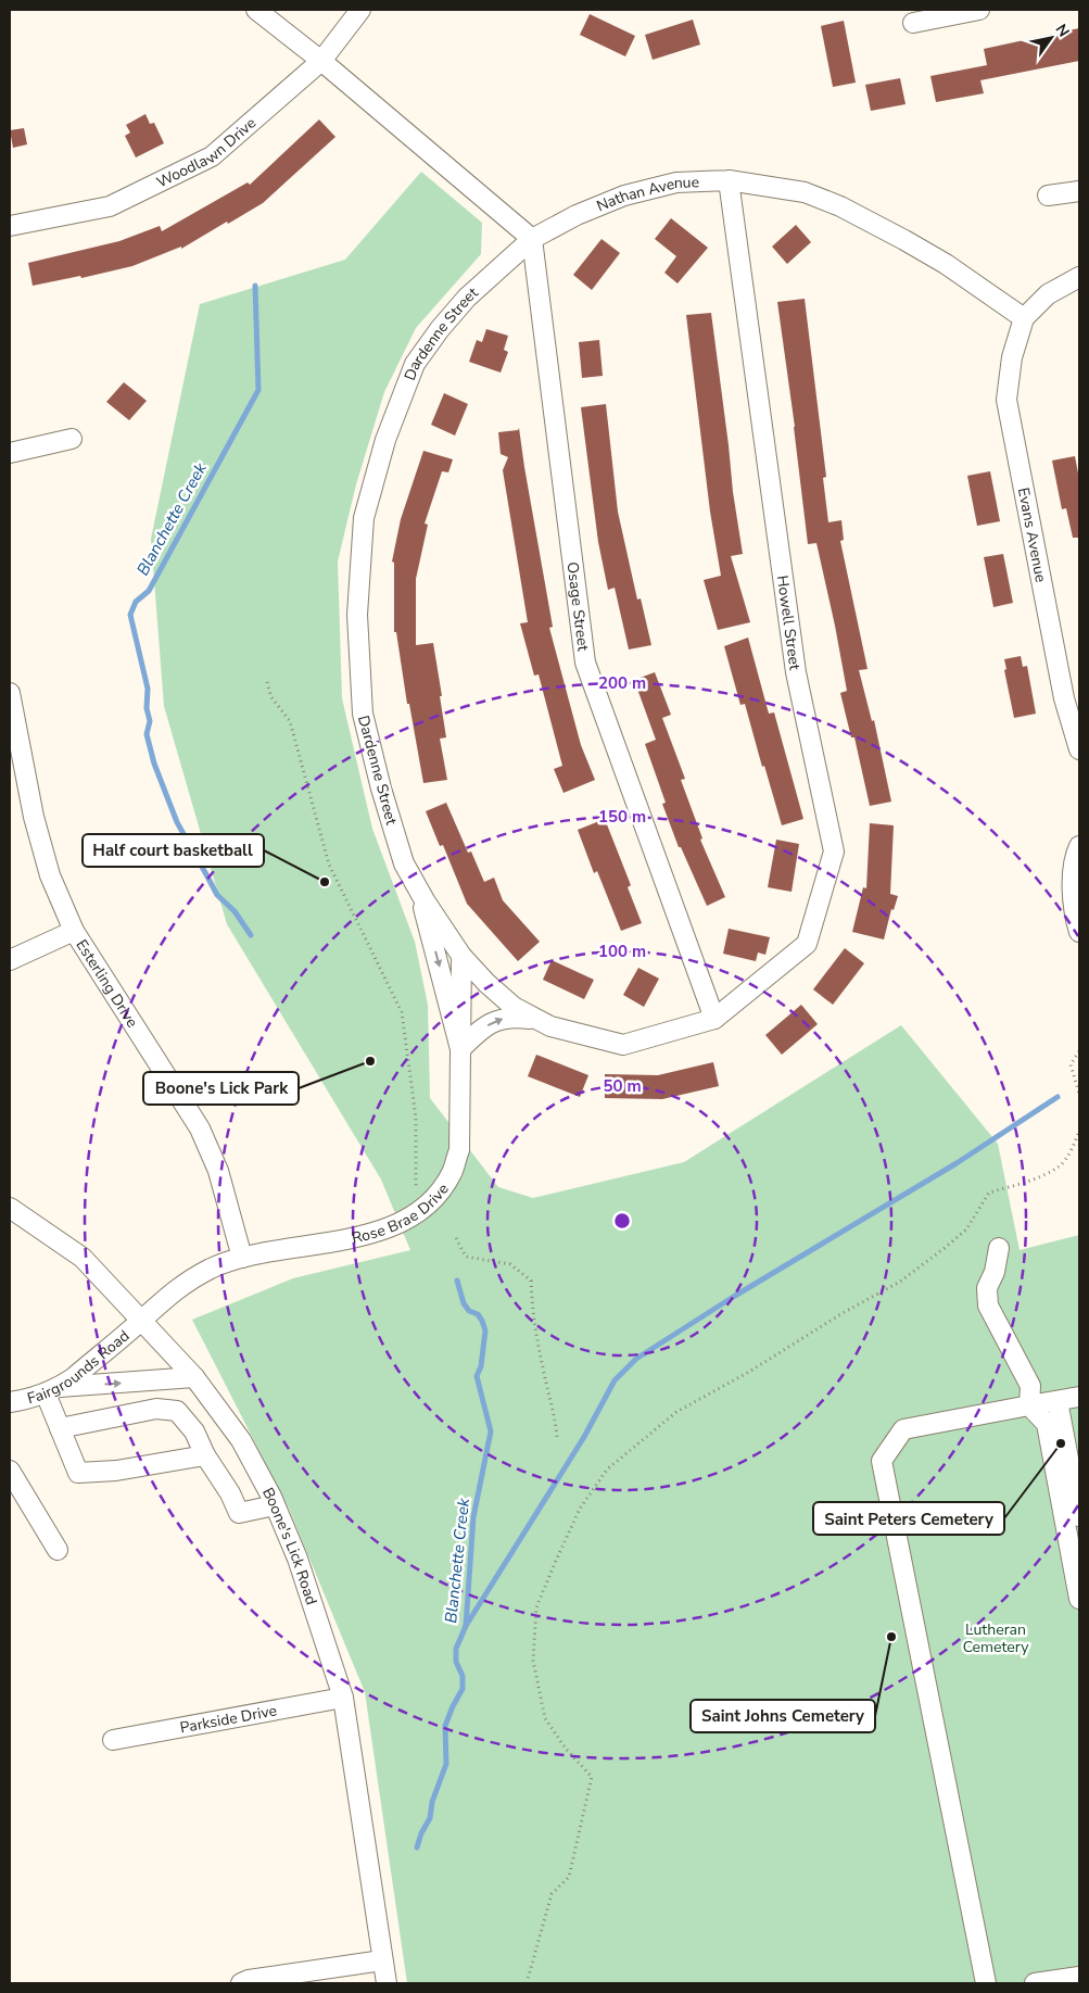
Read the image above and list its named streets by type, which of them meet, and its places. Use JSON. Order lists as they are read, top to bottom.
{
  "streets": {
    "street": [
      "Woodlawn Drive",
      "Nathan Avenue",
      "Dardenne Street",
      "Evans Avenue",
      "Osage Street",
      "Howell Street",
      "Esterling Drive",
      "Rose Brae Drive",
      "Fairgrounds Road",
      "Boone's Lick Road",
      "Parkside Drive"
    ]
  },
  "crossings": [
    ["Nathan Avenue", "Dardenne Street"],
    ["Nathan Avenue", "Evans Avenue"],
    ["Nathan Avenue", "Osage Street"],
    ["Nathan Avenue", "Howell Street"],
    ["Dardenne Street", "Osage Street"],
    ["Dardenne Street", "Howell Street"],
    ["Dardenne Street", "Rose Brae Drive"],
    ["Osage Street", "Howell Street"],
    ["Esterling Drive", "Rose Brae Drive"],
    ["Rose Brae Drive", "Fairgrounds Road"],
    ["Rose Brae Drive", "Boone's Lick Road"],
    ["Fairgrounds Road", "Boone's Lick Road"],
    ["Boone's Lick Road", "Parkside Drive"]
  ],
  "water": ["Blanchette Creek"],
  "parks": ["Lutheran Cemetery"],
  "places": [
    "Half court basketball",
    "Boone's Lick Park",
    "Saint Peters Cemetery",
    "Saint Johns Cemetery"
  ],
  "north": "top right",
  "rings": [
    "200 m",
    "150 m",
    "100 m",
    "50 m"
  ]
}
